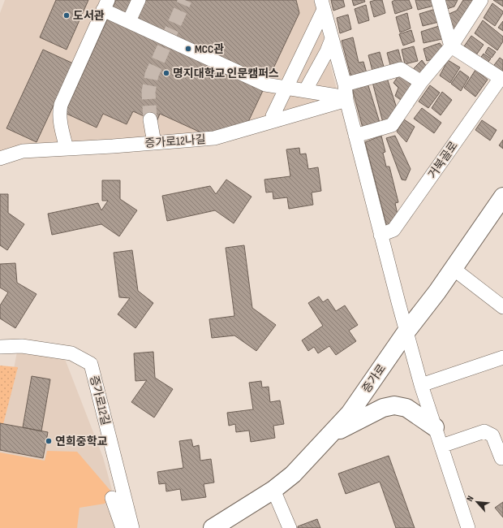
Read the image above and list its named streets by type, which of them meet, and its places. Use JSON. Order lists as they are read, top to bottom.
{
  "streets": {
    "main road": ["증가로"],
    "street": ["증가로12나길", "거북골로", "증가로12길"]
  },
  "places": [
    "도서관",
    "MCC관",
    "명지대학교 인문캠퍼스",
    "연희중학교"
  ],
  "north": "top left"
}
